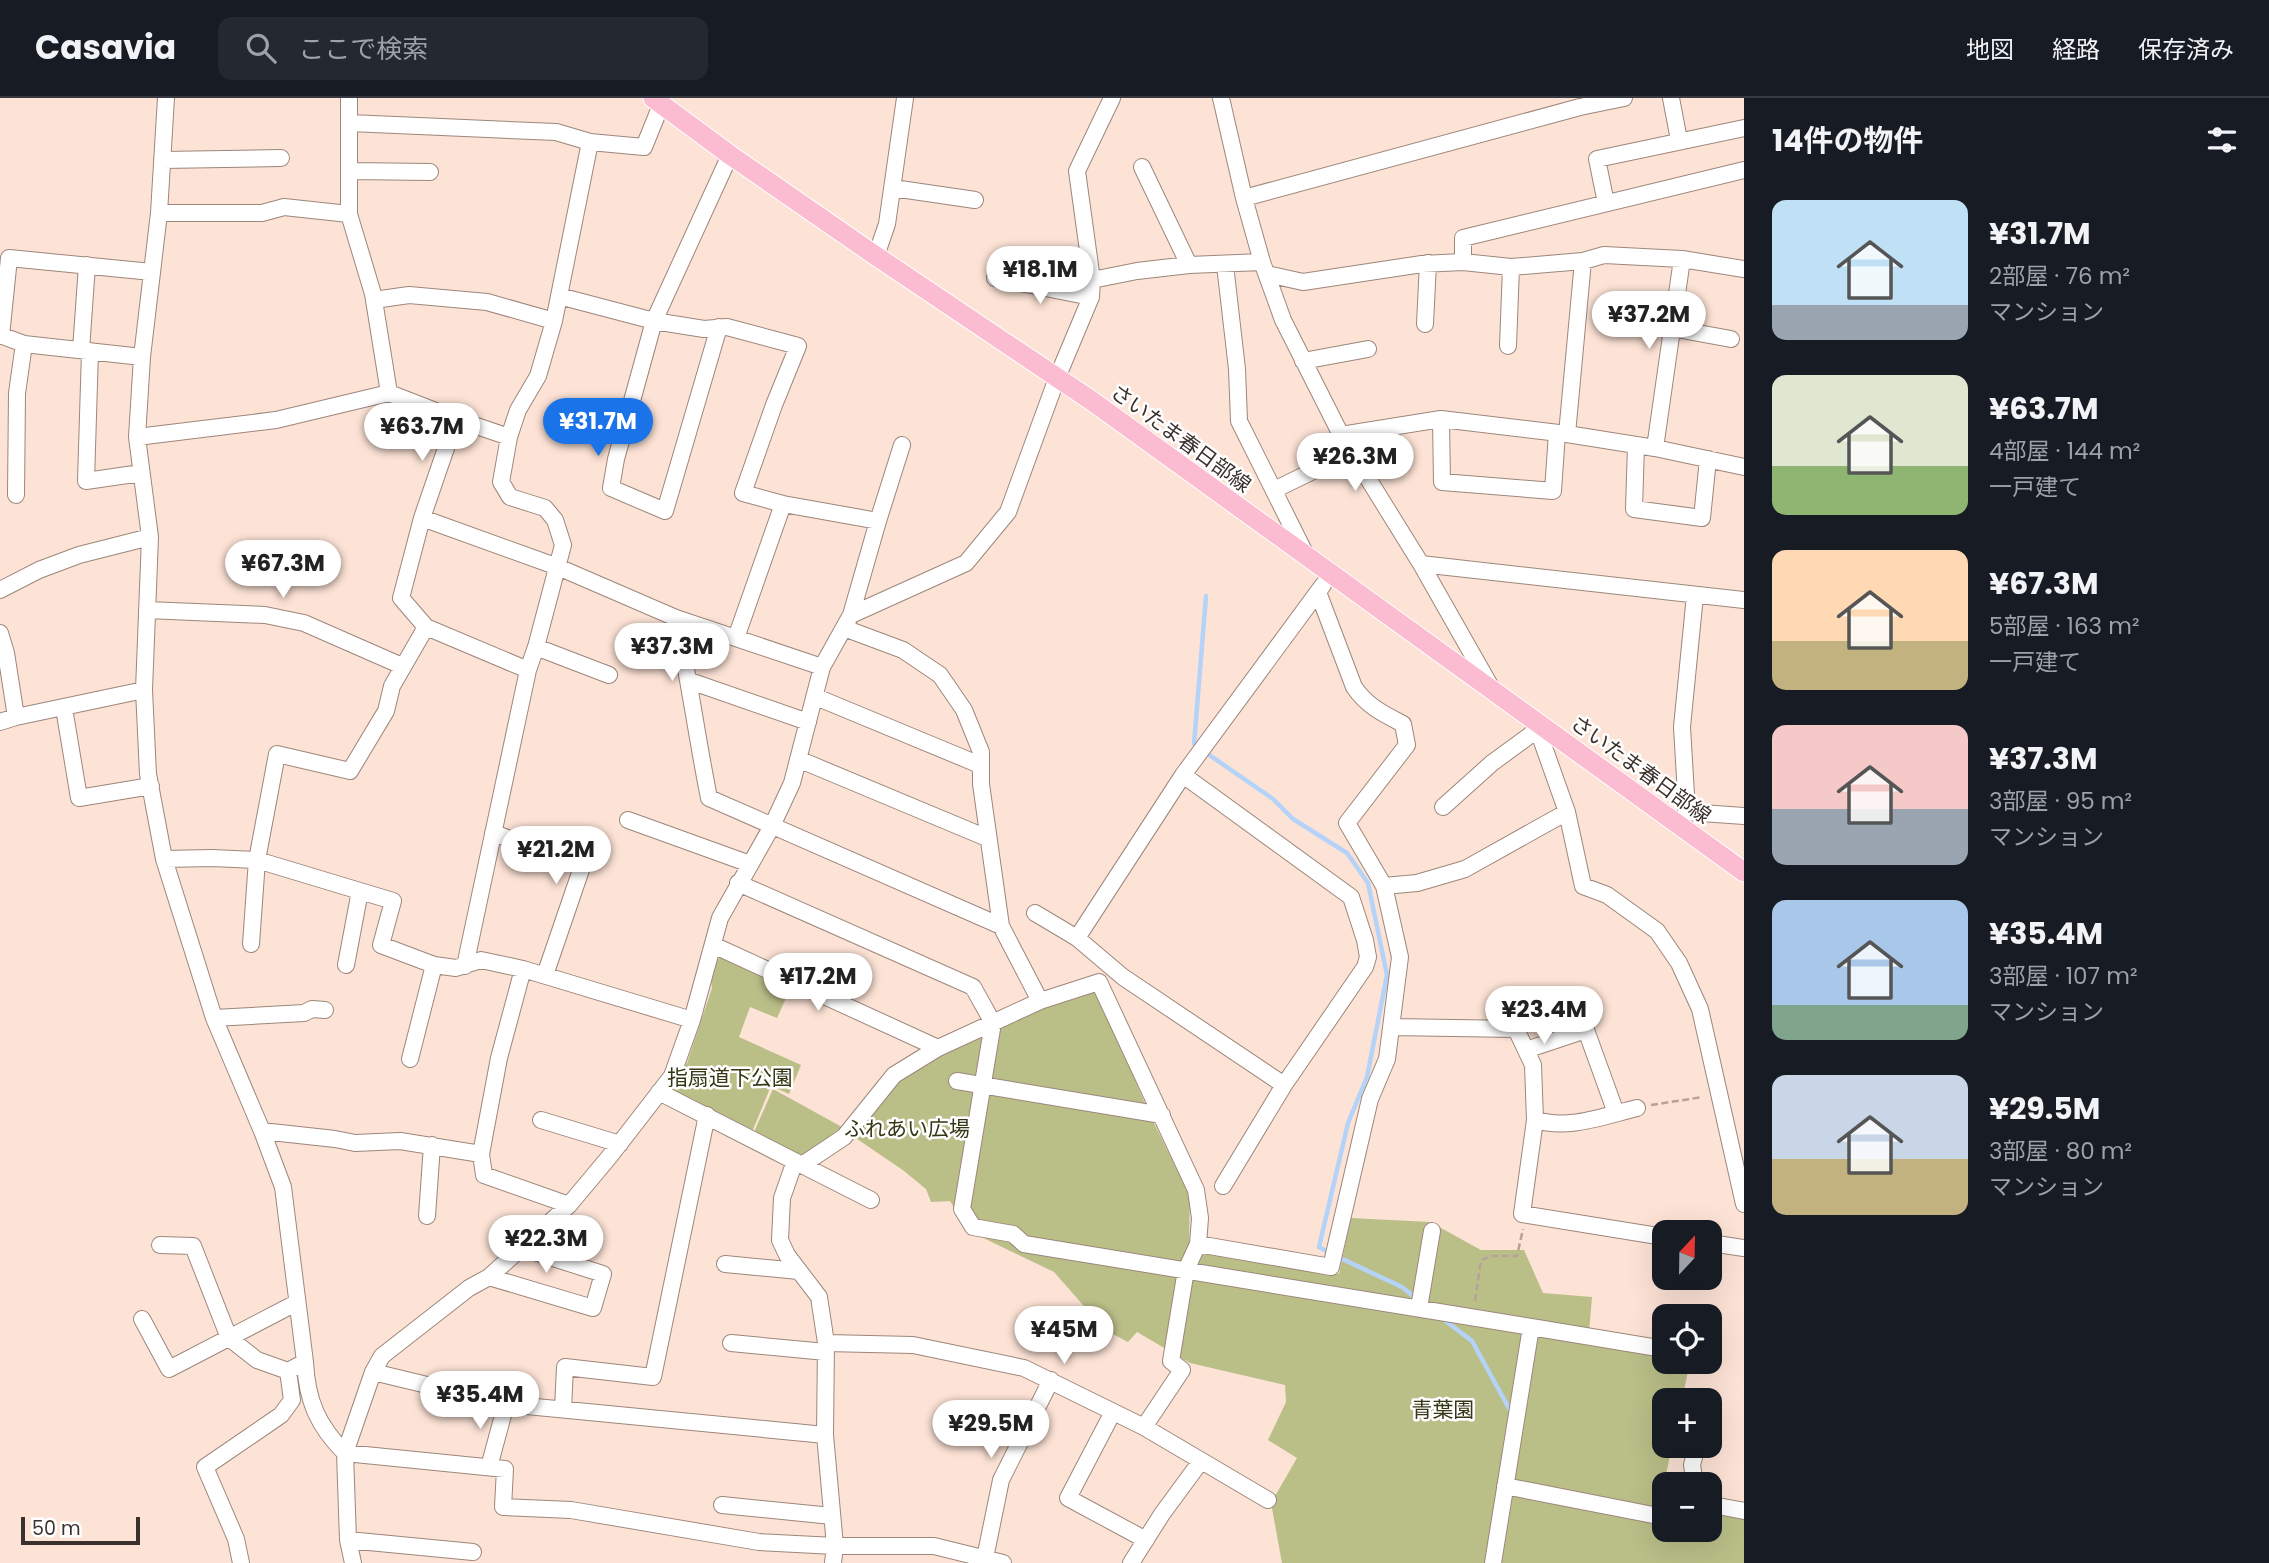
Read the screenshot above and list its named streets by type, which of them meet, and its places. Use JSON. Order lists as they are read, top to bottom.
{
  "streets": {
    "main road": ["さいたま春日部線"]
  },
  "parks": ["指扇道下公園", "ふれあい広場", "青葉園"],
  "scale_bar": "50 m",
  "north": "top",
  "page": {
    "header": "Casavia",
    "search": "ここで検索",
    "nav": ["地図", "経路", "保存済み"],
    "heading": "14件の物件",
    "list": [
      {
        "name": "¥31.7M",
        "note": "2部屋 · 76 m² · マンション"
      },
      {
        "name": "¥63.7M",
        "note": "4部屋 · 144 m² · 一戸建て"
      },
      {
        "name": "¥67.3M",
        "note": "5部屋 · 163 m² · 一戸建て"
      },
      {
        "name": "¥37.3M",
        "note": "3部屋 · 95 m² · マンション"
      },
      {
        "name": "¥35.4M",
        "note": "3部屋 · 107 m² · マンション"
      },
      {
        "name": "¥29.5M",
        "note": "3部屋 · 80 m² · マンション"
      }
    ],
    "price": [
      "¥18.1M",
      "¥37.2M",
      "¥31.7M",
      "¥63.7M",
      "¥26.3M",
      "¥67.3M",
      "¥37.3M",
      "¥21.2M",
      "¥17.2M",
      "¥23.4M",
      "¥22.3M",
      "¥45M",
      "¥35.4M",
      "¥29.5M"
    ],
    "map_buttons": ["+", "−"],
    "scale": "50 m"
  }
}
